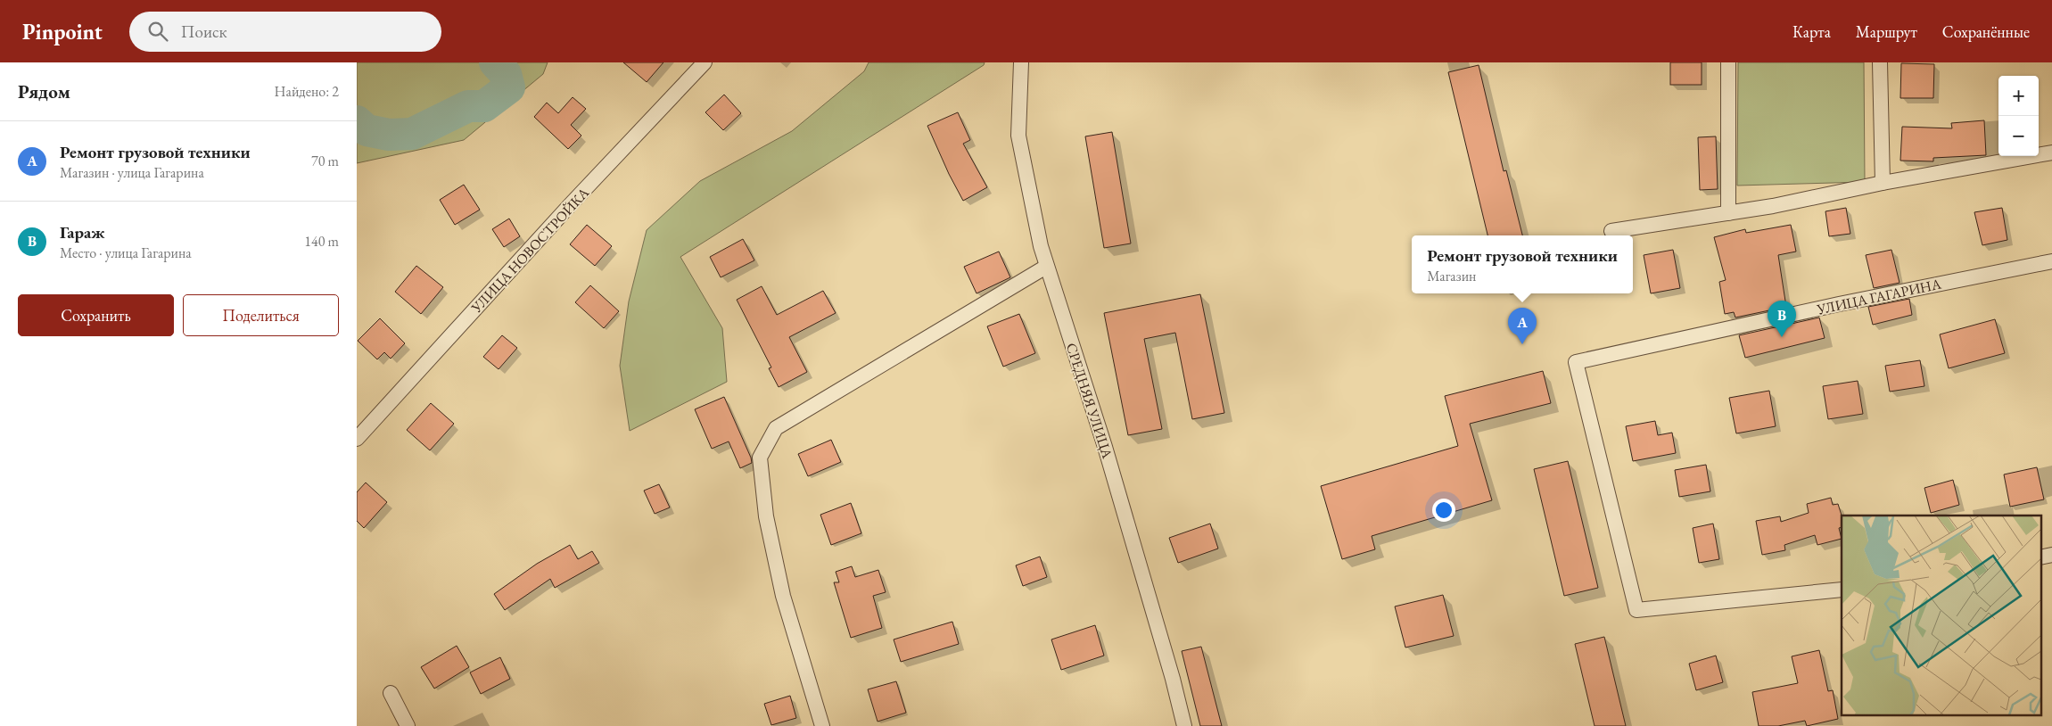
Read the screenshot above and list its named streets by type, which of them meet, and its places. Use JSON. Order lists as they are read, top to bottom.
{
  "streets": {
    "street": ["УЛИЦА НОВОСТРОЙКА", "УЛИЦА ГАГАРИНА", "СРЕДНЯЯ УЛИЦА"]
  },
  "page": {
    "header": "Pinpoint",
    "search": "Поиск",
    "nav": ["Карта", "Маршрут", "Сохранённые"],
    "heading": ["Рядом", "Найдено: 2"],
    "map_buttons": ["+", "−"],
    "list": [
      {
        "mark": "A",
        "name": "Ремонт грузовой техники",
        "note": "Магазин · улица Гагарина",
        "value": "70 m"
      },
      {
        "mark": "B",
        "name": "Гараж",
        "note": "Место · улица Гагарина",
        "value": "140 m"
      }
    ],
    "popup": ["Ремонт грузовой техники", "Магазин"],
    "buttons": ["Сохранить", "Поделиться"],
    "pins": ["B", "A"]
  }
}
